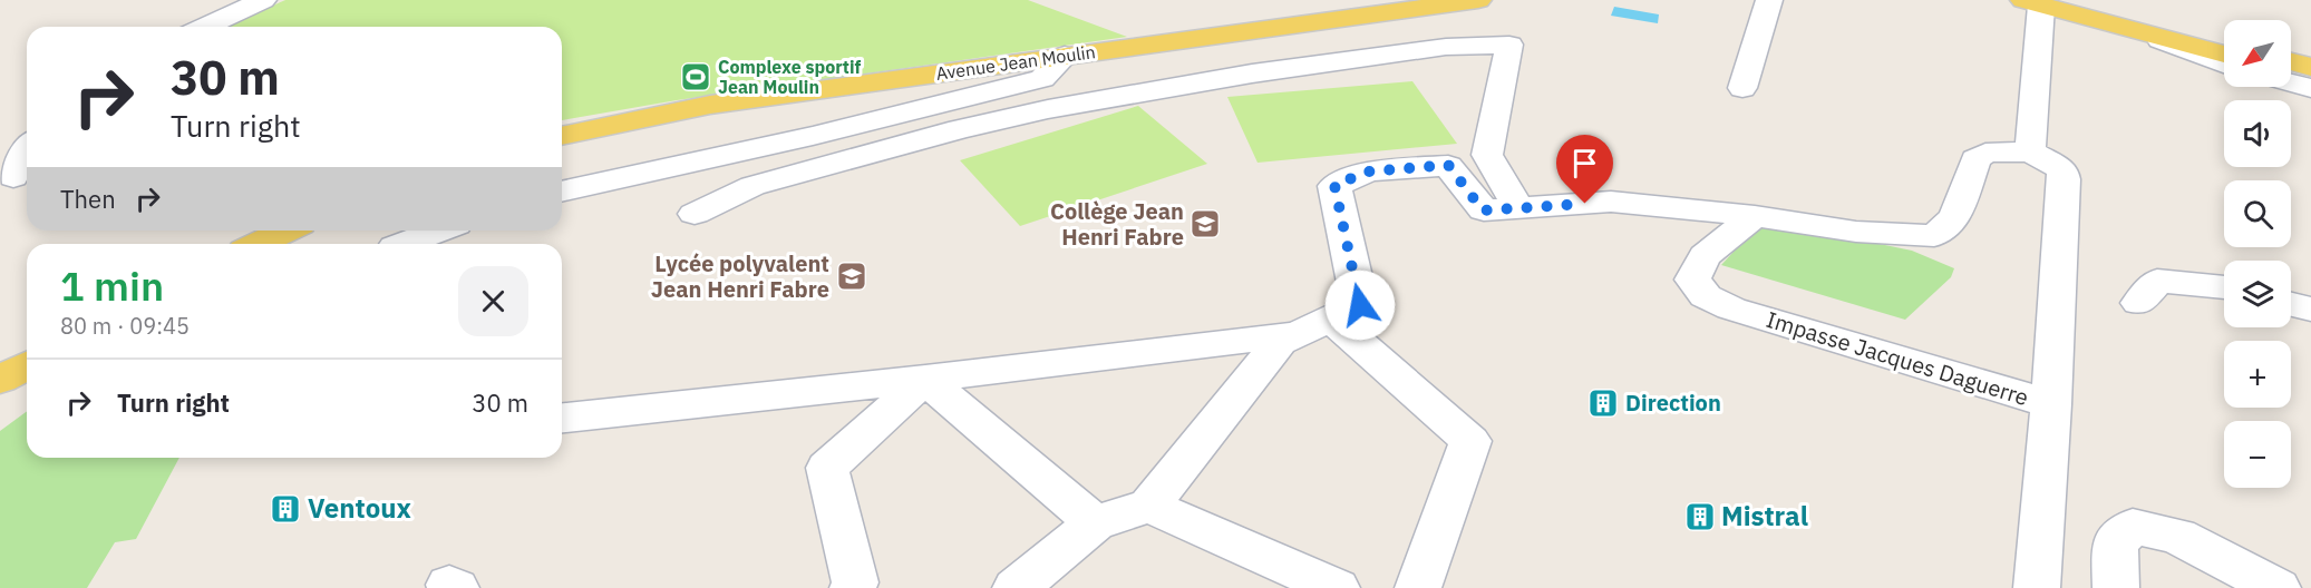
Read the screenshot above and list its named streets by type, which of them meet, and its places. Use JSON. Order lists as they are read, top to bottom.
{
  "streets": {
    "main road": ["Avenue Jean Moulin"],
    "street": ["Impasse Jacques Daguerre"]
  },
  "places": {
    "sports": ["Complexe sportif Jean Moulin"],
    "school or university": ["Collège Jean Henri Fabre", "Lycée polyvalent Jean Henri Fabre"],
    "building": ["Direction", "Ventoux", "Mistral"]
  },
  "north": "bottom left",
  "page": {
    "map_buttons": ["+", "−"],
    "turn": ["30 m", "Turn right"],
    "then": "Then",
    "heading": ["1 min", "80 m · 09:45"],
    "list": [
      {
        "name": "Turn right",
        "value": "30 m"
      }
    ]
  }
}
